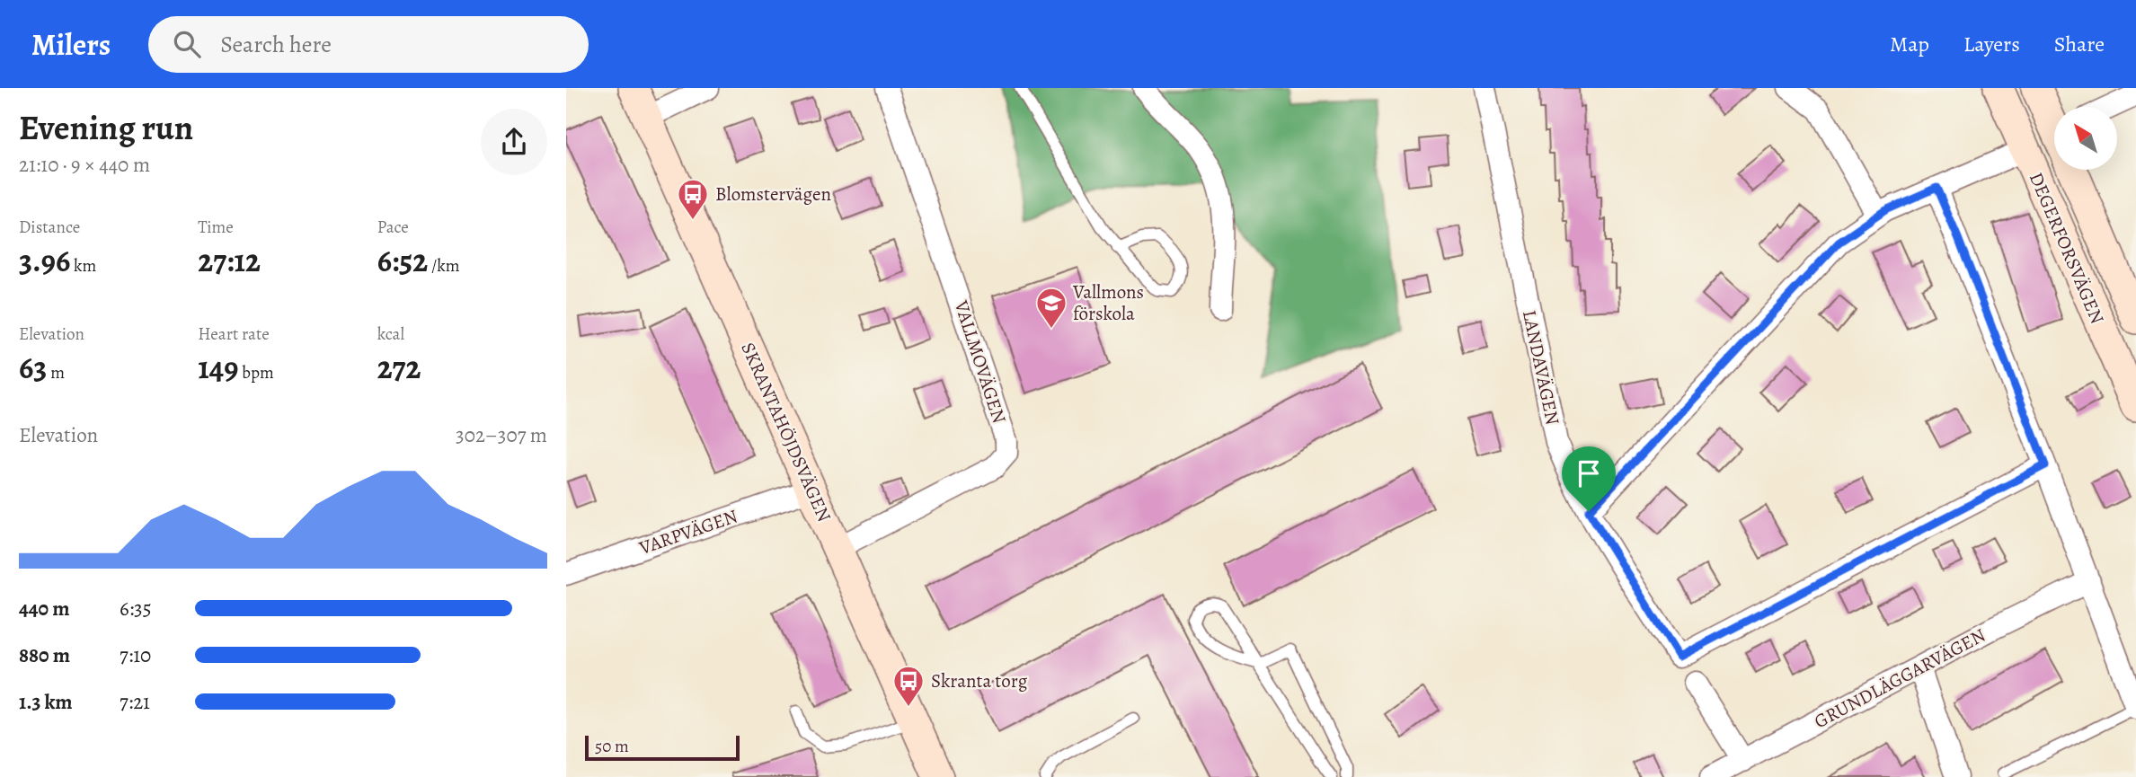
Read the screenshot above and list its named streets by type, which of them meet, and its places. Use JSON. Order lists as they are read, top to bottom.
{
  "streets": {
    "street": [
      "DEGERFORSVÄGEN",
      "VALLMOVÄGEN",
      "LANDAVÄGEN",
      "SKRANTAHÖJDSVÄGEN",
      "VARPVÄGEN",
      "GRUNDLÄGGARVÄGEN"
    ]
  },
  "crossings": [
    ["VALLMOVÄGEN", "SKRANTAHÖJDSVÄGEN"],
    ["SKRANTAHÖJDSVÄGEN", "VARPVÄGEN"]
  ],
  "places": {
    "bus stop": ["Blomstervägen", "Skranta torg"],
    "school or university": ["Vallmons förskola"]
  },
  "scale_bar": "50 m",
  "north": "top left",
  "page": {
    "header": "Milers",
    "search": "Search here",
    "nav": ["Map", "Layers", "Share"],
    "heading": ["Evening run", "21:10 · 9 × 440 m"],
    "stats": [
      ["Distance", "3.96 km"],
      ["Time", "27:12"],
      ["Pace", "6:52 /km"],
      ["Elevation", "63 m"],
      ["Heart rate", "149 bpm"],
      ["kcal", "272"]
    ],
    "chart": ["Elevation", "302–307 m"],
    "list": [
      {
        "name": "440 m",
        "note": "6:35"
      },
      {
        "name": "880 m",
        "note": "7:10"
      },
      {
        "name": "1.3 km",
        "note": "7:21"
      }
    ],
    "scale": "50 m"
  }
}
